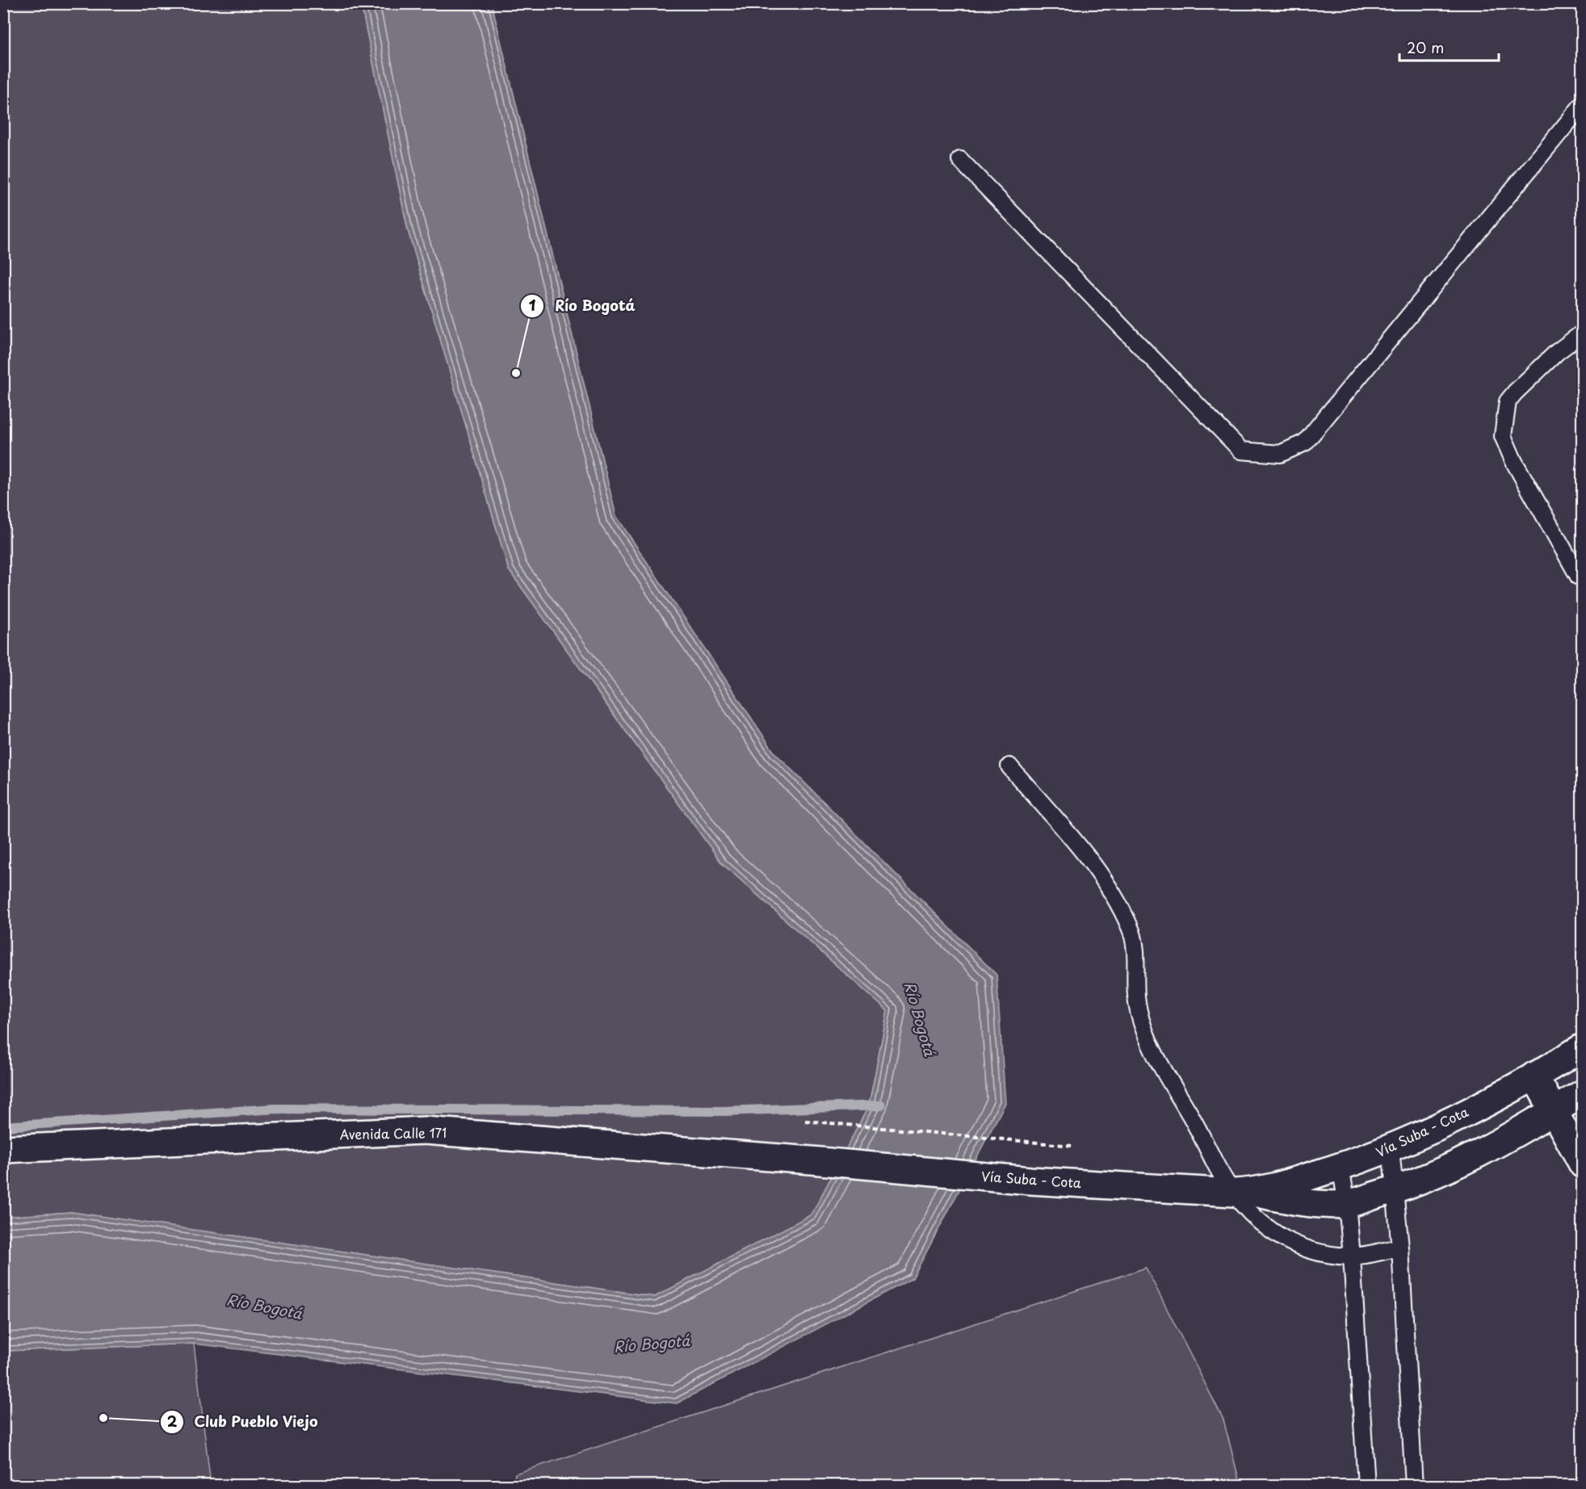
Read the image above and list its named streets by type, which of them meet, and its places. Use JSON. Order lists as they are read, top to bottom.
{
  "streets": {
    "main road": ["Vía Suba - Cota", "Avenida Calle 171"]
  },
  "crossings": [
    ["Vía Suba - Cota", "Avenida Calle 171"]
  ],
  "water": ["Río Bogotá"],
  "places": ["Río Bogotá", "Club Pueblo Viejo"],
  "scale_bar": "20 m"
}
